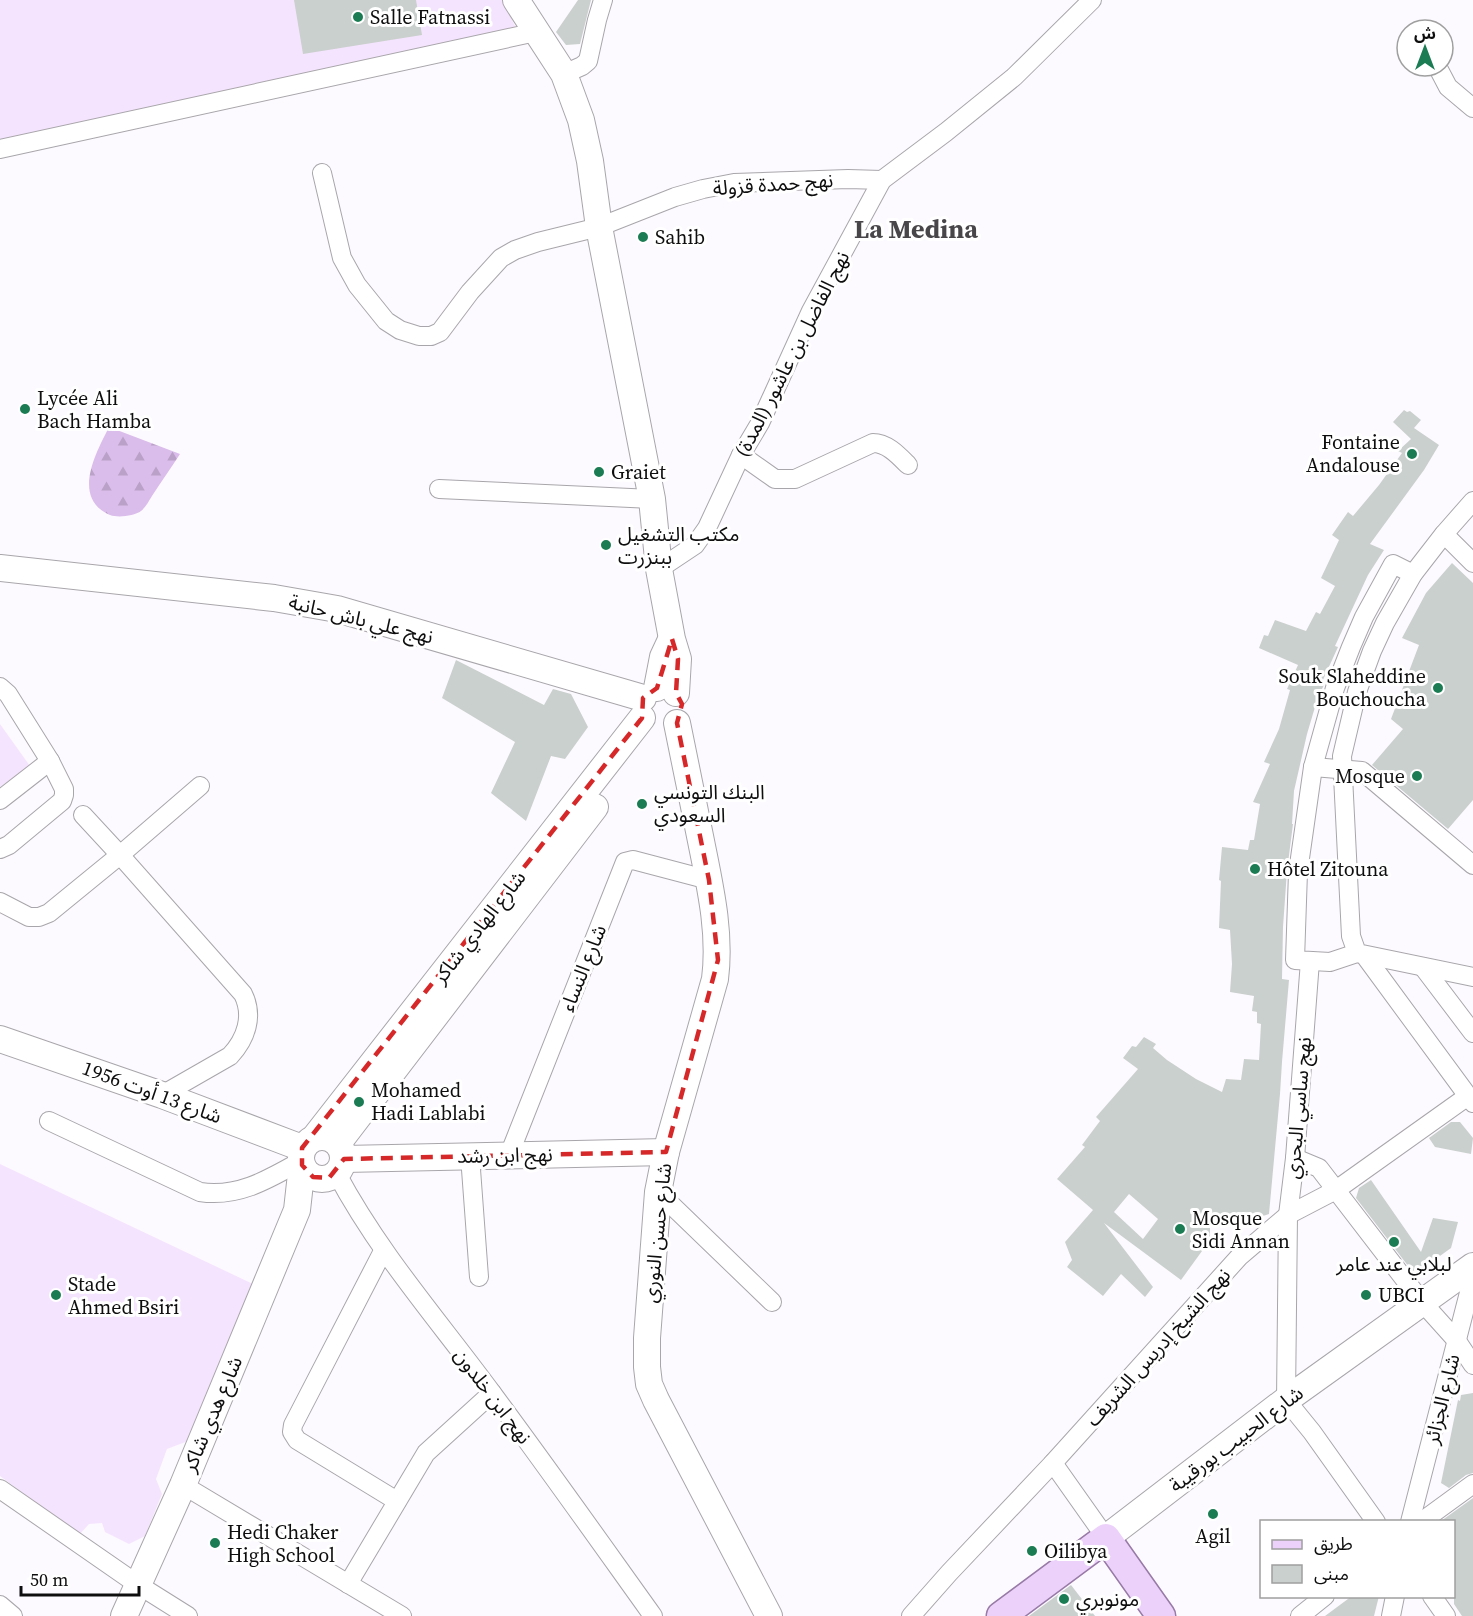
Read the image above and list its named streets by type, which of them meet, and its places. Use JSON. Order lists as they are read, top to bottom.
{
  "streets": {
    "main road": ["شارع الحبيب بورقيبة"],
    "street": [
      "نهج حمدة قزولة",
      "نهج الفاضل بن عاشور (المدة)",
      "نهج علي باش حانبة",
      "شارع الهادي شاكر",
      "شارع النساء",
      "شارع 13 أوت 1956",
      "نهج ساسي البحري",
      "نهج ابن رشد",
      "شارع حسن النوري",
      "نهج الشيخ إدريس الشريف",
      "نهج ابن خلدون",
      "شارع الجزائر",
      "شارع هدي شاكر"
    ]
  },
  "crossings": [
    ["نهج حمدة قزولة", "نهج الفاضل بن عاشور (المدة)"],
    ["نهج حمدة قزولة", "شارع حسن النوري"],
    ["نهج الفاضل بن عاشور (المدة)", "شارع حسن النوري"],
    ["نهج علي باش حانبة", "شارع الهادي شاكر"],
    ["نهج علي باش حانبة", "شارع حسن النوري"],
    ["شارع الهادي شاكر", "شارع 13 أوت 1956"],
    ["شارع الهادي شاكر", "نهج ابن رشد"],
    ["شارع الهادي شاكر", "شارع حسن النوري"],
    ["شارع الهادي شاكر", "نهج ابن خلدون"],
    ["شارع الهادي شاكر", "شارع هدي شاكر"],
    ["شارع النساء", "نهج ابن رشد"],
    ["شارع النساء", "شارع حسن النوري"],
    ["شارع 13 أوت 1956", "نهج ابن رشد"],
    ["شارع 13 أوت 1956", "نهج ابن خلدون"],
    ["شارع 13 أوت 1956", "شارع هدي شاكر"],
    ["نهج ساسي البحري", "نهج الشيخ إدريس الشريف"],
    ["نهج ساسي البحري", "شارع الحبيب بورقيبة"],
    ["نهج ابن رشد", "شارع حسن النوري"],
    ["نهج ابن رشد", "نهج ابن خلدون"],
    ["نهج ابن رشد", "شارع هدي شاكر"],
    ["نهج ابن خلدون", "شارع هدي شاكر"]
  ],
  "districts": ["La Medina"],
  "places": [
    "Salle Fatnassi",
    "Sahib",
    "Lycée Ali Bach Hamba",
    "Fontaine Andalouse",
    "Graiet",
    "مكتب التشغيل ببنزرت",
    "Souk Slaheddine Bouchoucha",
    "Mosque",
    "البنك التونسي السعودي",
    "Hôtel Zitouna",
    "Mohamed Hadi Lablabi",
    "Mosque Sidi Annan",
    "لبلابي عند عامر",
    "Stade Ahmed Bsiri",
    "UBCI",
    "Agil",
    "Hedi Chaker High School",
    "Oilibya",
    "مونوبري"
  ],
  "legend": ["طريق", "مبنى"],
  "scale_bar": "50 m",
  "north": "top"
}
